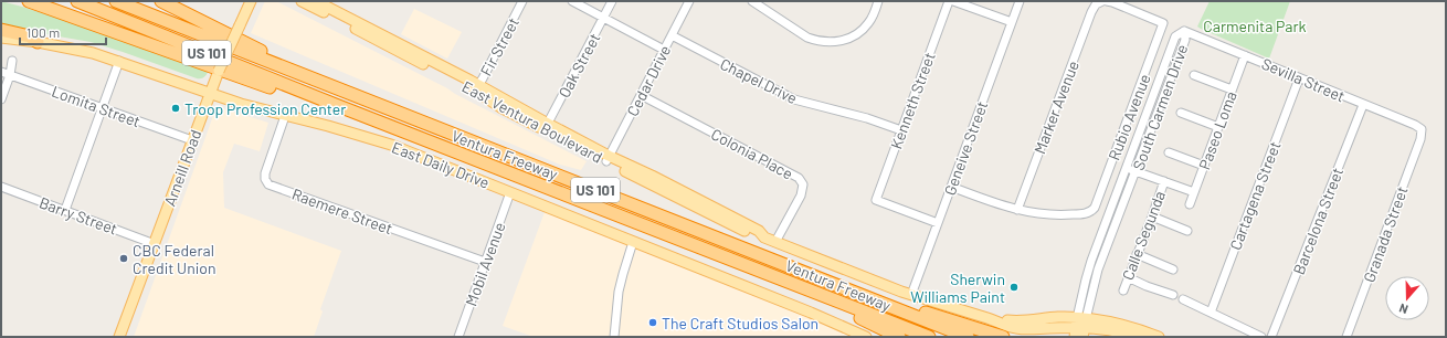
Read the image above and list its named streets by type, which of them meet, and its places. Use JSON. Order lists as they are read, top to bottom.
{
  "streets": {
    "highway": ["US 101", "Ventura Freeway"],
    "main road": ["East Ventura Boulevard", "East Daily Drive", "Arneill Road"],
    "street": [
      "Fir Street",
      "Oak Street",
      "Sevilla Street",
      "Cedar Drive",
      "Chapel Drive",
      "Kenneth Street",
      "Lomita Street",
      "Marker Avenue",
      "South Carmen Drive",
      "Rubio Avenue",
      "Paseo Loma",
      "Geneive Street",
      "Colonia Place",
      "Cartagena Street",
      "Raemere Street",
      "Barry Street",
      "Barcelona Street",
      "Granada Street",
      "Calle Segunda",
      "Mobil Avenue"
    ]
  },
  "crossings": [
    ["Fir Street", "East Ventura Boulevard"],
    ["Oak Street", "East Ventura Boulevard"],
    ["Sevilla Street", "South Carmen Drive"],
    ["Sevilla Street", "Paseo Loma"],
    ["Sevilla Street", "Cartagena Street"],
    ["Sevilla Street", "Barcelona Street"],
    ["Sevilla Street", "Granada Street"],
    ["Cedar Drive", "Chapel Drive"],
    ["Cedar Drive", "East Ventura Boulevard"],
    ["Cedar Drive", "Colonia Place"],
    ["Chapel Drive", "Kenneth Street"],
    ["Kenneth Street", "Geneive Street"],
    ["Lomita Street", "Arneill Road"],
    ["Marker Avenue", "Rubio Avenue"],
    ["South Carmen Drive", "East Ventura Boulevard"],
    ["South Carmen Drive", "Calle Segunda"],
    ["East Ventura Boulevard", "Geneive Street"],
    ["East Ventura Boulevard", "Colonia Place"],
    ["Paseo Loma", "Calle Segunda"],
    ["East Daily Drive", "Arneill Road"],
    ["East Daily Drive", "Raemere Street"],
    ["East Daily Drive", "Mobil Avenue"],
    ["Arneill Road", "Barry Street"],
    ["Raemere Street", "Mobil Avenue"]
  ],
  "parks": ["Carmenita Park"],
  "places": [
    "Troop Profession Center",
    "CBC Federal Credit Union",
    "Sherwin Williams Paint",
    "The Craft Studios Salon"
  ],
  "scale_bar": "100 m",
  "north": "bottom"
}
